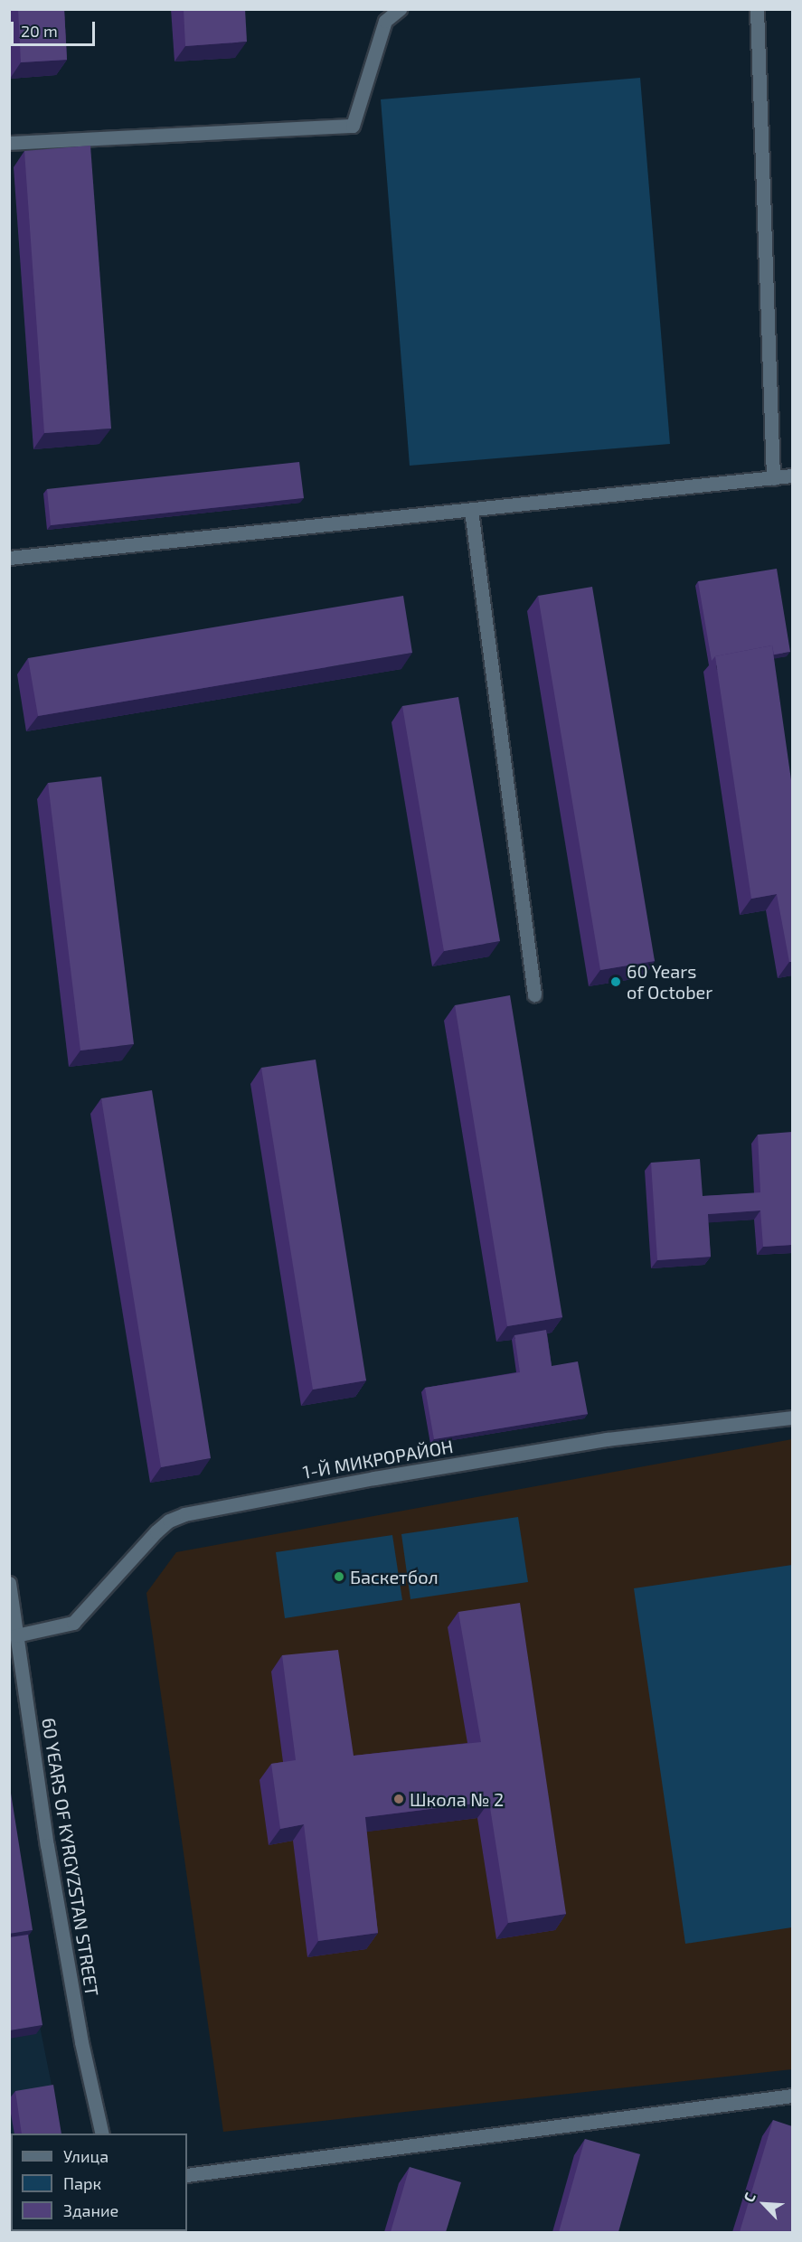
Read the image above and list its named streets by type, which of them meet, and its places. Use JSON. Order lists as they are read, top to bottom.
{
  "streets": {
    "street": ["1-Й МИКРОРАЙОН", "60 YEARS OF KYRGYZSTAN STREET"]
  },
  "crossings": [
    ["1-Й МИКРОРАЙОН", "60 YEARS OF KYRGYZSTAN STREET"]
  ],
  "places": ["60 Years of October", "Баскетбол", "Школа № 2"],
  "legend": ["Улица", "Парк", "Здание"],
  "scale_bar": "20 m",
  "north": "top left"
}
